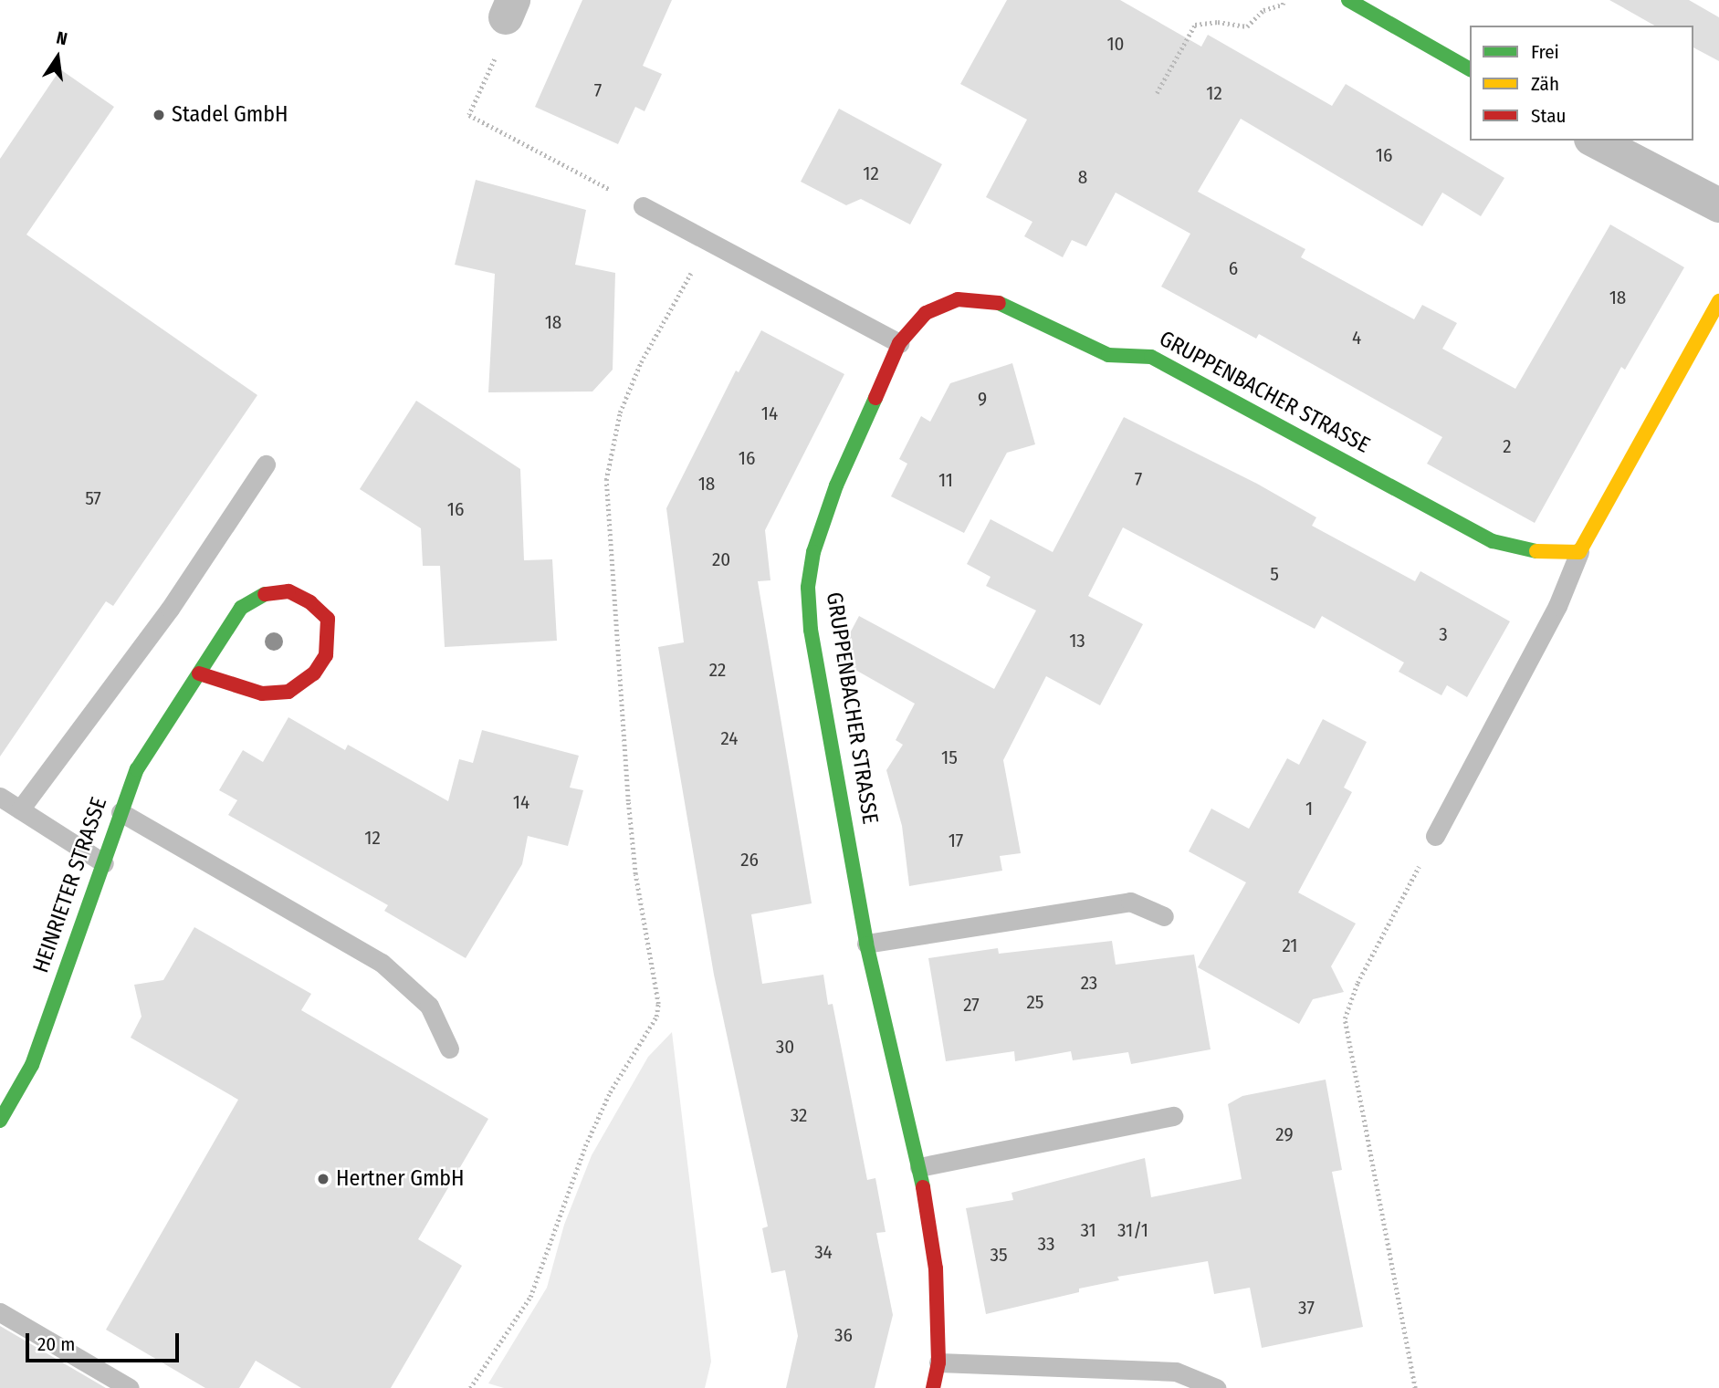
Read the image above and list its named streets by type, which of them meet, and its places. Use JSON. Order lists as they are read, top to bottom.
{
  "streets": {
    "street": ["GRUPPENBACHER STRASSE", "HEINRIETER STRASSE"]
  },
  "places": ["Stadel GmbH", "Hertner GmbH"],
  "house_numbers": [
    "10",
    "7",
    "12",
    "16",
    "12",
    "8",
    "6",
    "18",
    "18",
    "4",
    "9",
    "14",
    "2",
    "16",
    "7",
    "11",
    "18",
    "57",
    "16",
    "20",
    "5",
    "3",
    "13",
    "22",
    "24",
    "15",
    "14",
    "1",
    "12",
    "17",
    "26",
    "21",
    "23",
    "25",
    "27",
    "30",
    "32",
    "29",
    "31",
    "31/1",
    "33",
    "34",
    "35",
    "37",
    "36"
  ],
  "legend": ["Frei", "Zäh", "Stau"],
  "scale_bar": "20 m",
  "north": "top"
}
